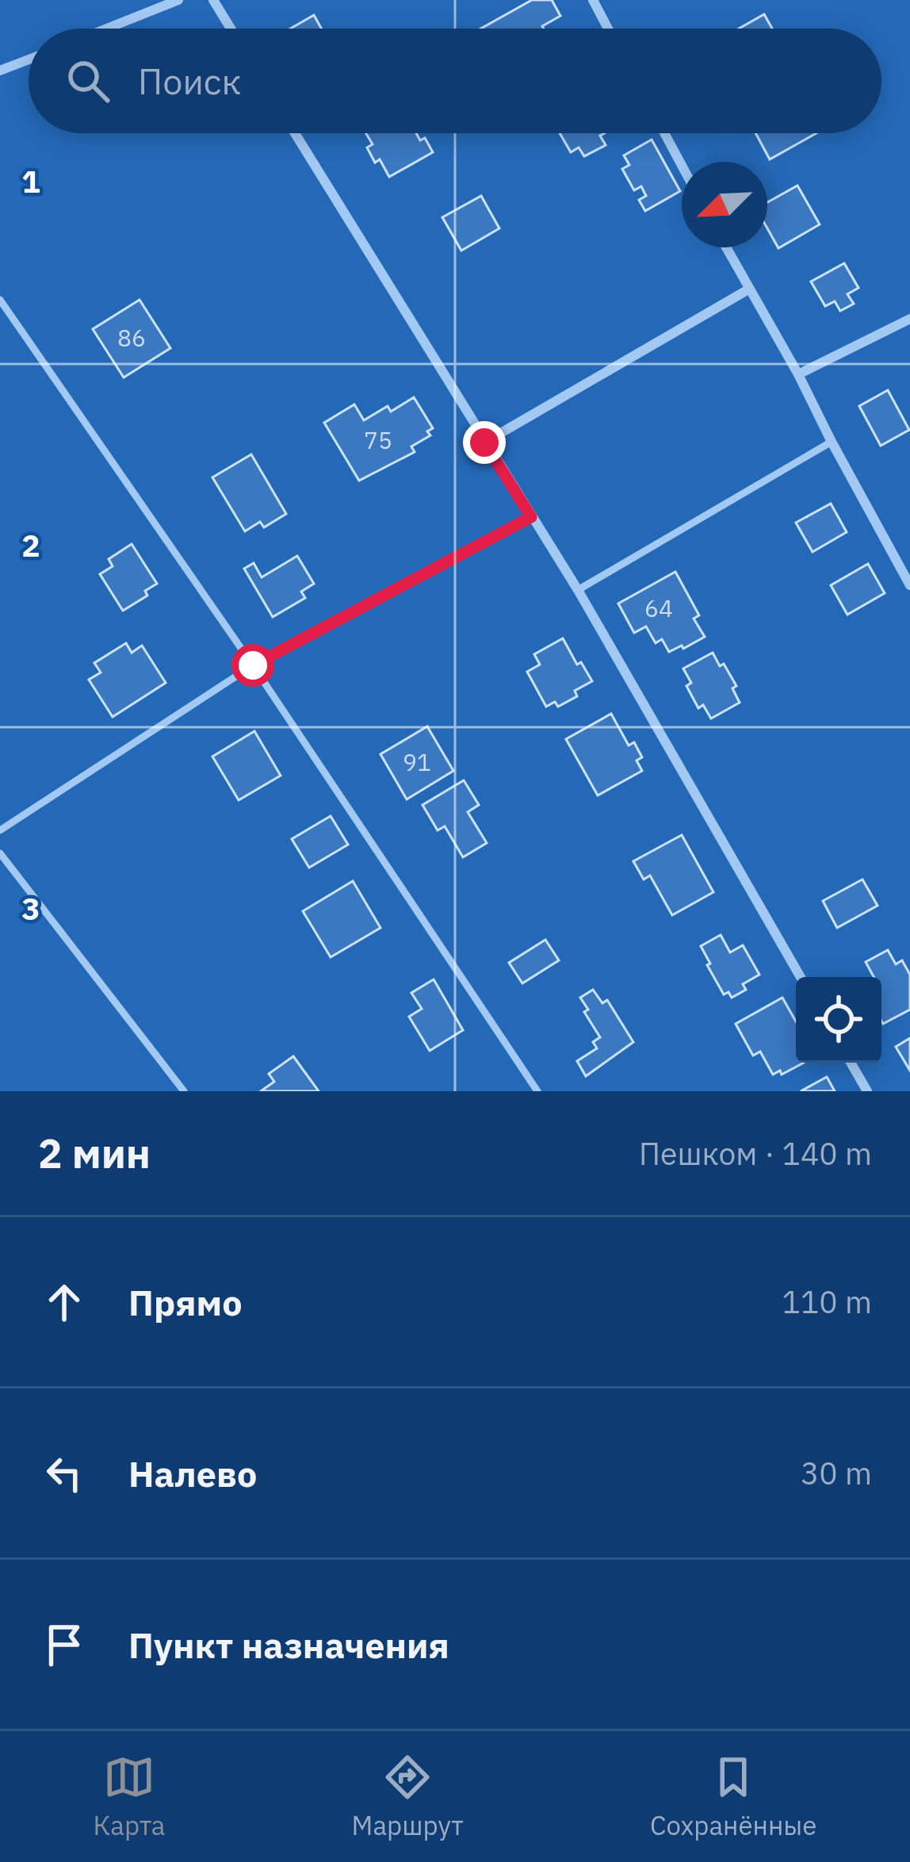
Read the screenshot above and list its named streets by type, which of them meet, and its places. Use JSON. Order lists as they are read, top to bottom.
{
  "house_numbers": [
    "86",
    "75",
    "64",
    "91"
  ],
  "north": "bottom left",
  "page": {
    "search": "Поиск",
    "heading": ["2 мин", "Пешком · 140 m"],
    "list": [
      ["Прямо", "110 m"],
      ["Налево", "30 m"],
      "Пункт назначения"
    ],
    "nav": ["Карта", "Маршрут", "Сохранённые"]
  },
  "grid": {
    "rows": ["1", "2", "3"]
  }
}
